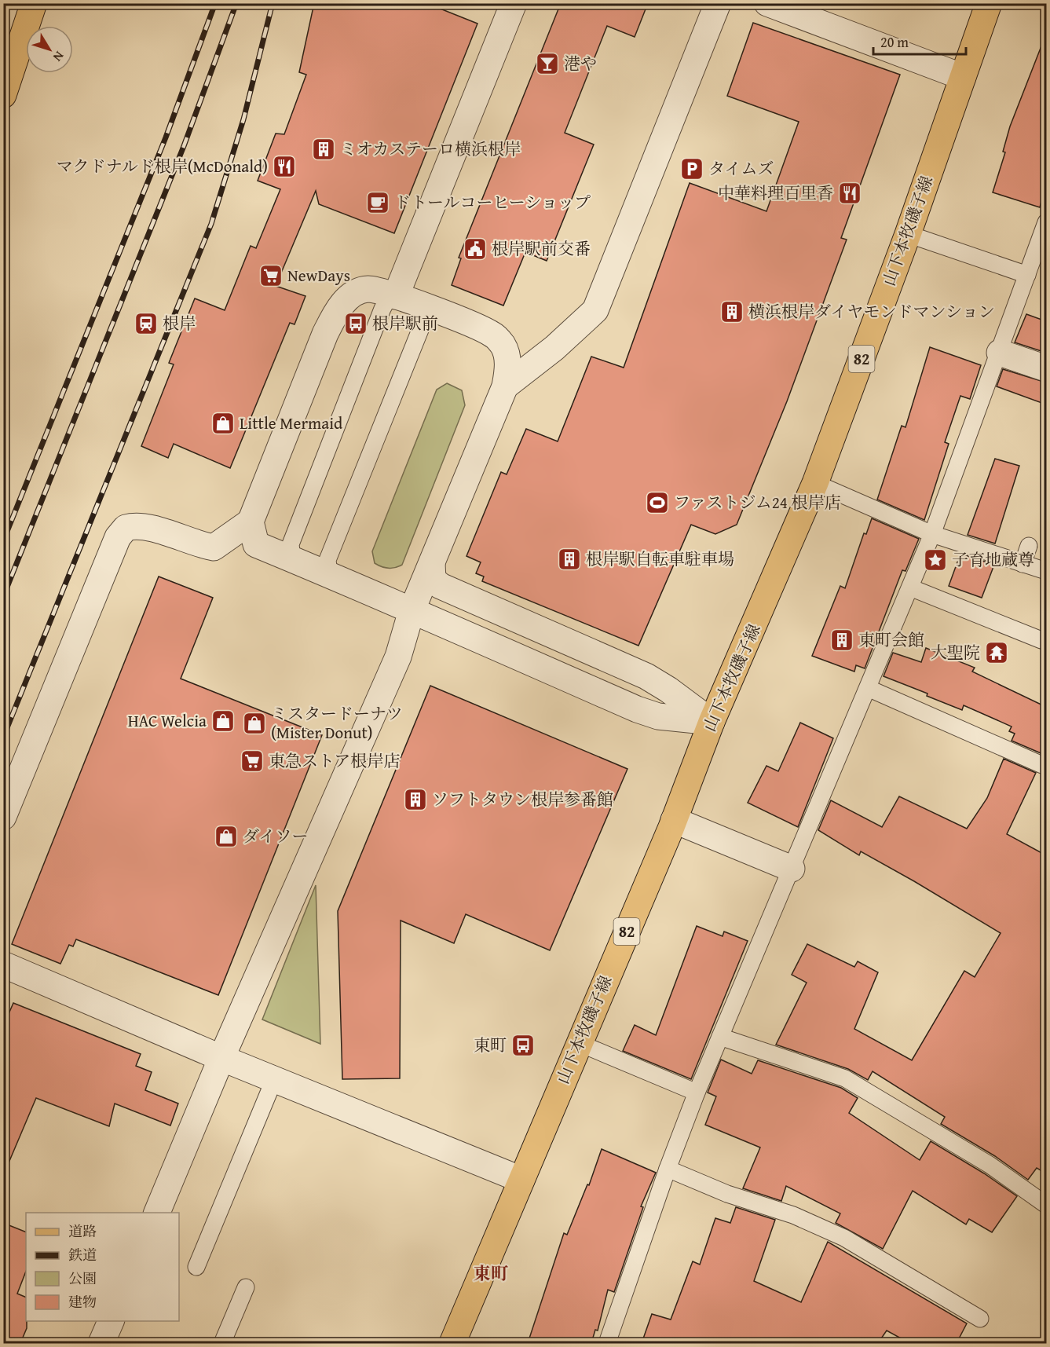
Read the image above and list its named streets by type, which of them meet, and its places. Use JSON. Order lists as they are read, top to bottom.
{
  "streets": {
    "main road": ["山下本牧磯子線", "82"]
  },
  "districts": ["東町"],
  "places": {
    "bar": ["港や"],
    "building": [
      "ミオカステーロ横浜根岸",
      "横浜根岸ダイヤモンドマンション",
      "根岸駅自転車駐車場",
      "東町会館",
      "ソフトタウン根岸参番館"
    ],
    "restaurant": ["マクドナルド根岸(McDonald)", "中華料理百里香"],
    "parking": ["タイムズ"],
    "cafe": ["ドトールコーヒーショップ"],
    "public building": ["根岸駅前交番"],
    "supermarket": ["NewDays", "東急ストア根岸店"],
    "station": ["根岸"],
    "bus stop": ["根岸駅前", "東町"],
    "shop": [
      "Little Mermaid",
      "HAC Welcia",
      "ミスタードーナツ (Mister Donut)",
      "ダイソー"
    ],
    "sports": ["ファストジム24 根岸店"],
    "place": ["子育地蔵尊"],
    "temple": ["大聖院"]
  },
  "legend": [
    "道路",
    "鉄道",
    "公園",
    "建物"
  ],
  "scale_bar": "20 m",
  "north": "bottom right"
}
